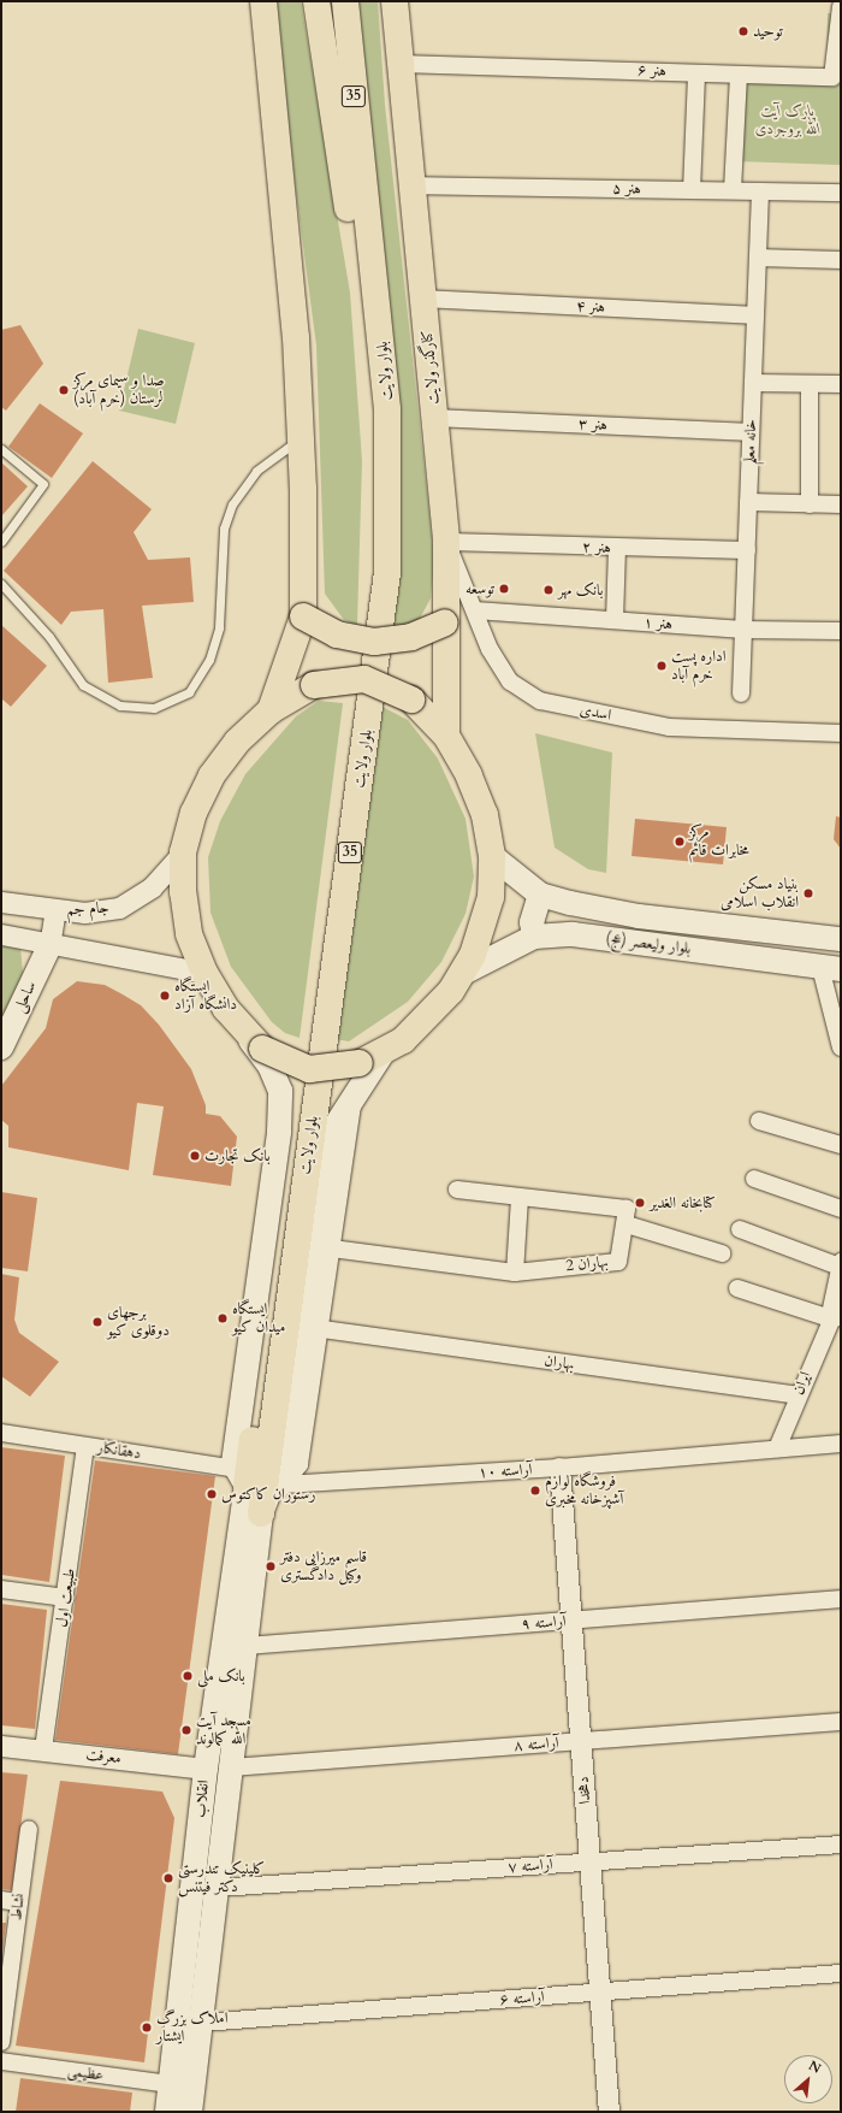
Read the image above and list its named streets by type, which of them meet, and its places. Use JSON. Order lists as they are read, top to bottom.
{
  "streets": {
    "main road": [
      "35",
      "کنارگذر ولایت",
      "بلوار ولایت",
      "بلوار ولیعصر (عج)",
      "ساحلی",
      "انقلاب"
    ],
    "street": [
      "هنر ۶",
      "هنر ۵",
      "هنر ۴",
      "هنر ۳",
      "خانه معلم",
      "هنر ۲",
      "هنر ۱",
      "اسدی",
      "جام جم",
      "بهاران 2",
      "بهاران",
      "ایران",
      "دهقانکار",
      "آراسته ۱۰",
      "طبیعت اول",
      "آراسته ۹",
      "آراسته ۸",
      "معرفت",
      "دهخدا",
      "آراسته ۷",
      "نشاط",
      "آراسته ۶",
      "عظیمی"
    ]
  },
  "crossings": [
    ["هنر ۶", "کنارگذر ولایت"],
    ["هنر ۵", "کنارگذر ولایت"],
    ["هنر ۵", "خانه معلم"],
    ["هنر ۴", "کنارگذر ولایت"],
    ["هنر ۴", "خانه معلم"],
    ["کنارگذر ولایت", "هنر ۳"],
    ["کنارگذر ولایت", "هنر ۲"],
    ["کنارگذر ولایت", "اسدی"],
    ["بلوار ولایت", "دهقانکار"],
    ["بلوار ولایت", "انقلاب"],
    ["هنر ۳", "خانه معلم"],
    ["خانه معلم", "هنر ۲"],
    ["خانه معلم", "هنر ۱"],
    ["هنر ۲", "اسدی"],
    ["هنر ۱", "اسدی"],
    ["بهاران", "ایران"],
    ["ایران", "آراسته ۱۰"],
    ["دهقانکار", "طبیعت اول"],
    ["دهقانکار", "انقلاب"],
    ["آراسته ۱۰", "دهخدا"],
    ["طبیعت اول", "معرفت"],
    ["آراسته ۹", "دهخدا"],
    ["آراسته ۹", "انقلاب"],
    ["آراسته ۸", "دهخدا"],
    ["آراسته ۸", "انقلاب"],
    ["معرفت", "انقلاب"],
    ["دهخدا", "آراسته ۷"],
    ["دهخدا", "آراسته ۶"],
    ["انقلاب", "آراسته ۷"],
    ["انقلاب", "آراسته ۶"],
    ["انقلاب", "عظیمی"]
  ],
  "parks": ["پارک آیت الله بروجردی"],
  "places": [
    "توحید",
    "صدا و سیمای مرکز لرستان (خرم آباد)",
    "توسعه",
    "بانک مهر",
    "اداره پست خرم آباد",
    "مرکز مخابرات قائم",
    "بنیاد مسکن انقلاب اسلامی",
    "ایستگاه دانشگاه آزاد",
    "بانک تجارت",
    "کتابخانه الغدیر",
    "ایستگاه میدان کیو",
    "برجهای دوقلوی کیو",
    "فروشگاه لوازم آشپزخانه مخبری",
    "رستوران کاکتوس",
    "قاسم میرزایی دفتر وکیل دادگستری",
    "بانک ملی",
    "مسجد آیت الله کمالوند",
    "کلینیک تندرستی دکتر فیتنس",
    "املاک بزرگ ایشتار"
  ],
  "north": "top right"
}
